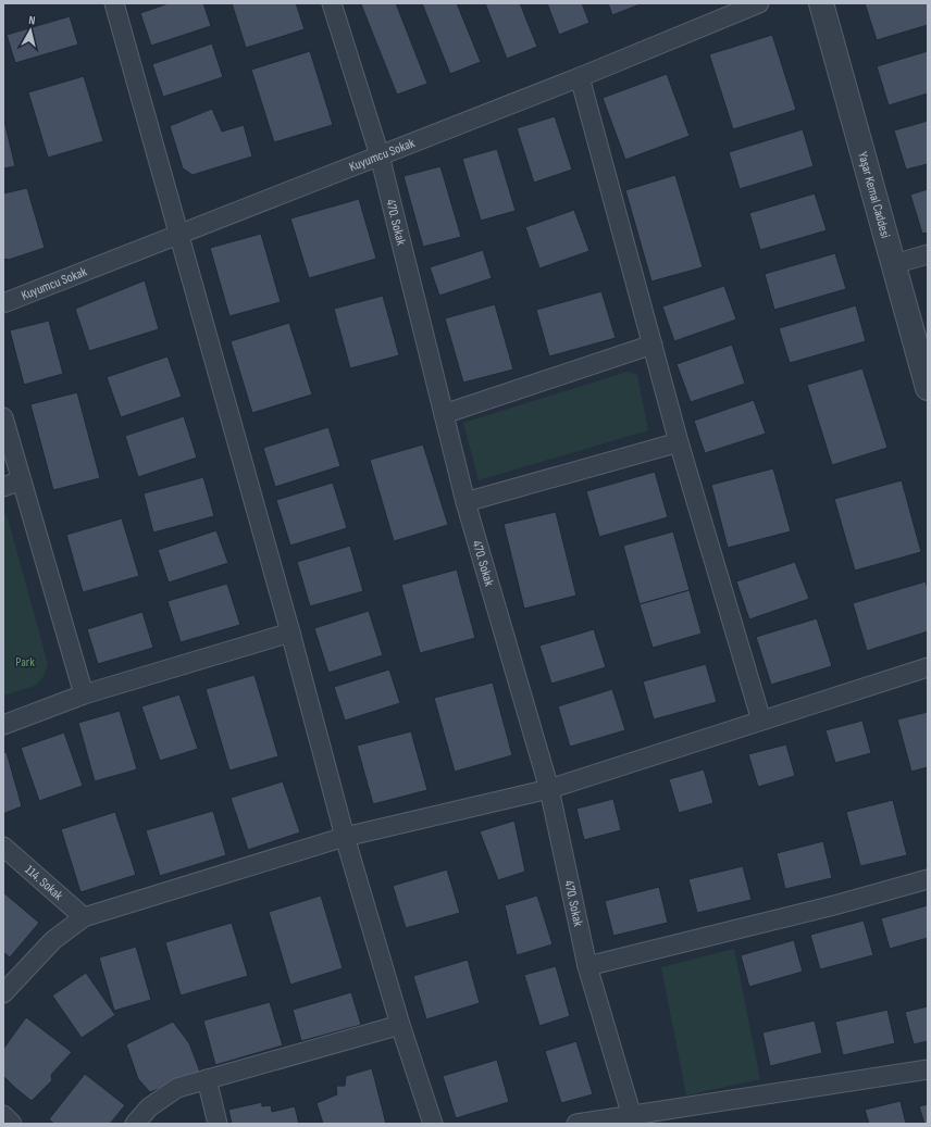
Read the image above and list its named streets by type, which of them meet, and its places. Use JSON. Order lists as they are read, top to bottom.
{
  "streets": {
    "street": [
      "Kuyumcu Sokak",
      "Yaşar Kemal Caddesi",
      "470. Sokak",
      "114. Sokak"
    ]
  },
  "crossings": [
    ["Kuyumcu Sokak", "470. Sokak"]
  ],
  "parks": ["Park"],
  "north": "top"
}
